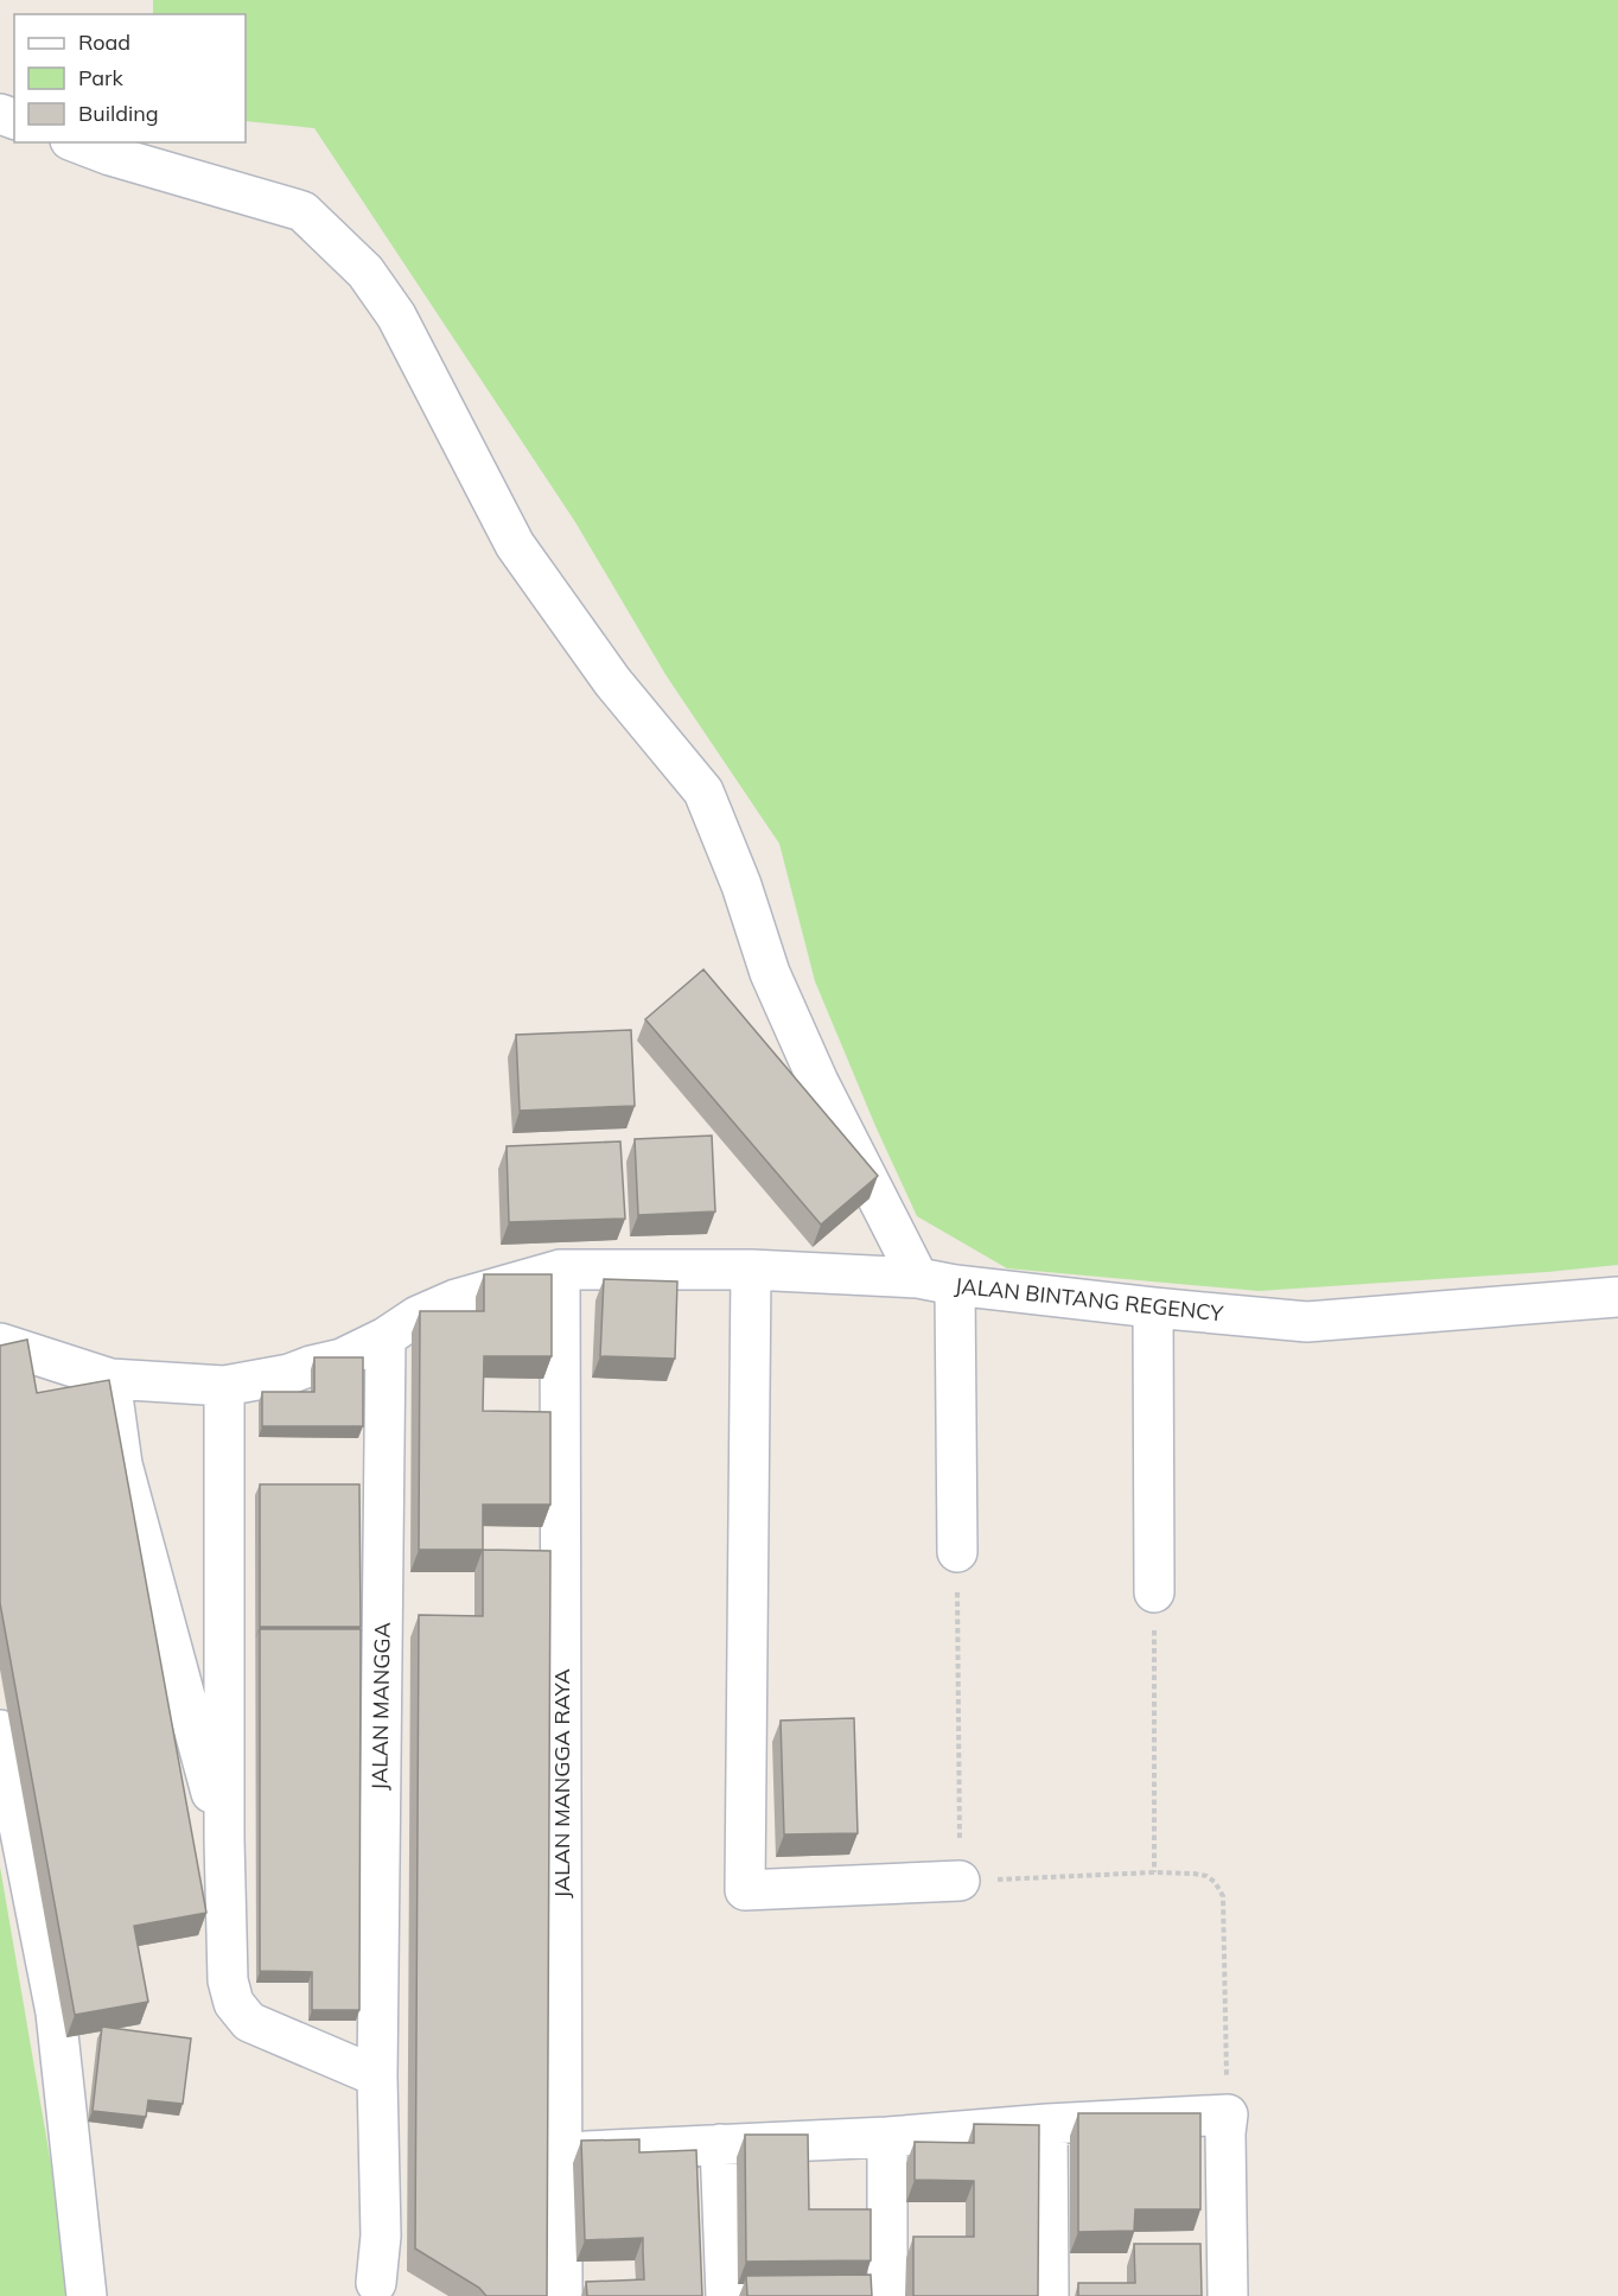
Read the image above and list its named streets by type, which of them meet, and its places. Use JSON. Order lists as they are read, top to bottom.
{
  "streets": {
    "street": ["JALAN BINTANG REGENCY", "JALAN MANGGA", "JALAN MANGGA RAYA"]
  },
  "crossings": [
    ["JALAN BINTANG REGENCY", "JALAN MANGGA RAYA"]
  ],
  "legend": ["Road", "Park", "Building"]
}
